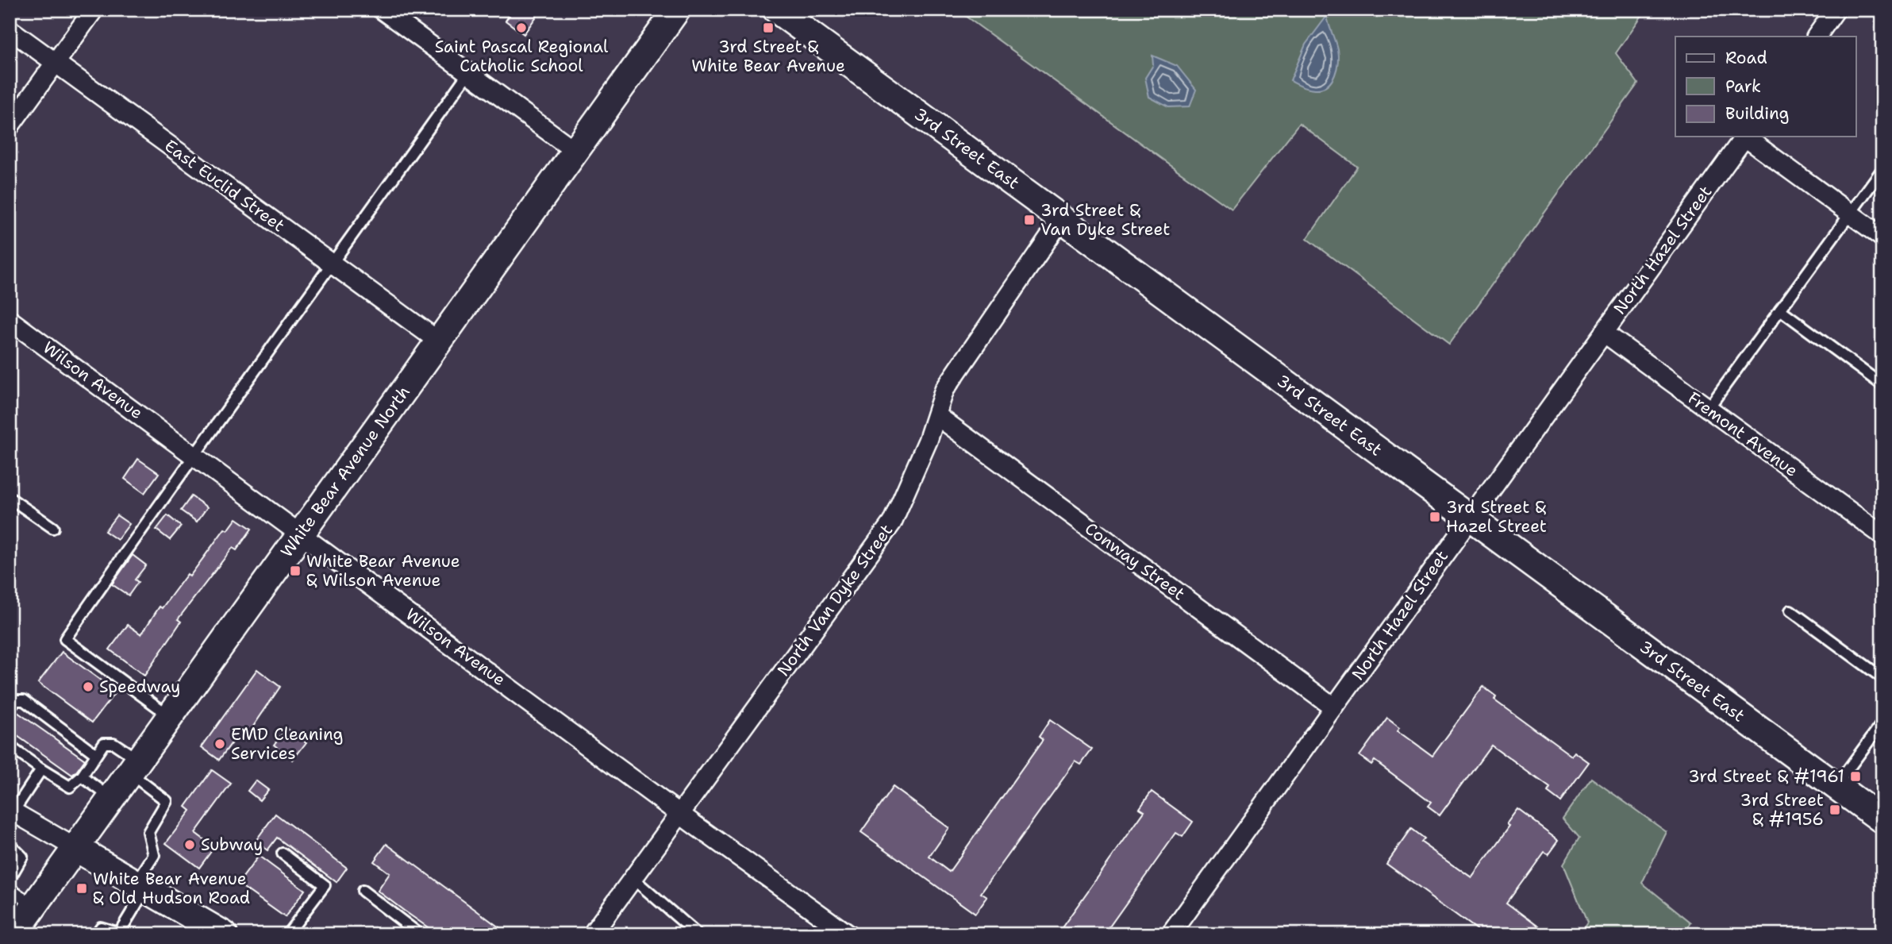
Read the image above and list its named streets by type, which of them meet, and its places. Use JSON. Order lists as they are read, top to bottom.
{
  "streets": {
    "street": [
      "3rd Street East",
      "East Euclid Street",
      "North Hazel Street",
      "Wilson Avenue",
      "Fremont Avenue",
      "White Bear Avenue North",
      "Conway Street",
      "North Van Dyke Street"
    ]
  },
  "crossings": [
    ["3rd Street East", "North Hazel Street"],
    ["3rd Street East", "North Van Dyke Street"],
    ["East Euclid Street", "White Bear Avenue North"],
    ["North Hazel Street", "Fremont Avenue"],
    ["North Hazel Street", "Conway Street"],
    ["Wilson Avenue", "White Bear Avenue North"],
    ["Wilson Avenue", "North Van Dyke Street"],
    ["Conway Street", "North Van Dyke Street"]
  ],
  "places": {
    "other": [
      "Saint Pascal Regional Catholic School",
      "Speedway",
      "EMD Cleaning Services",
      "Subway"
    ],
    "transit": [
      "3rd Street & White Bear Avenue",
      "3rd Street & Van Dyke Street",
      "3rd Street & Hazel Street",
      "White Bear Avenue & Wilson Avenue",
      "3rd Street & #1961",
      "3rd Street & #1956",
      "White Bear Avenue & Old Hudson Road"
    ]
  },
  "legend": ["Road", "Park", "Building"]
}
